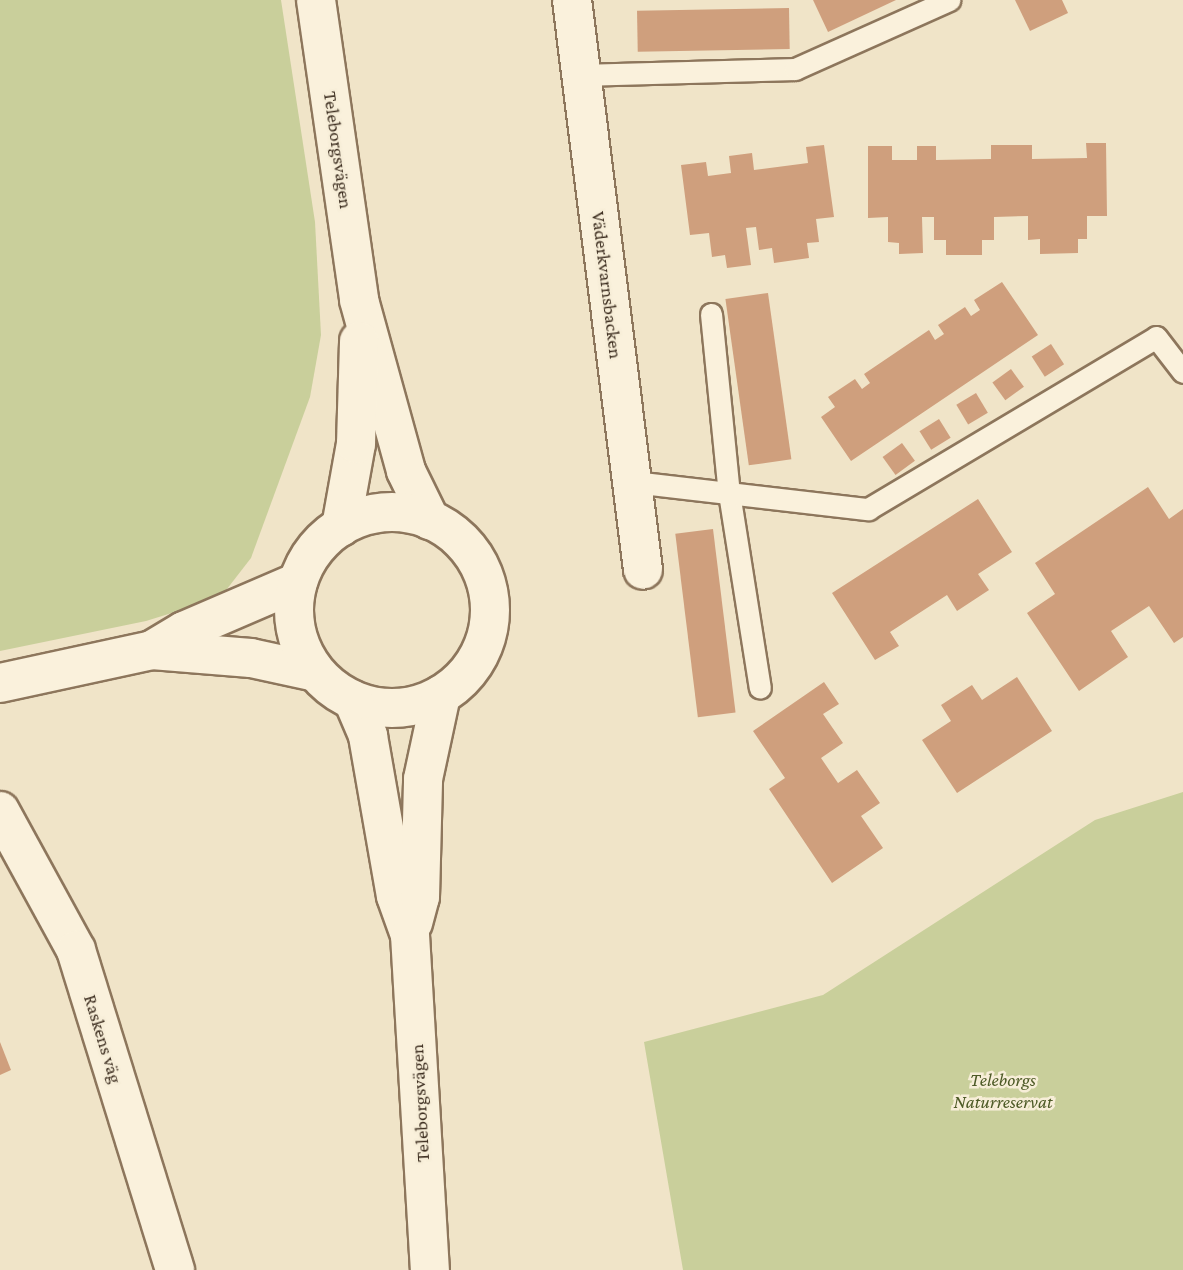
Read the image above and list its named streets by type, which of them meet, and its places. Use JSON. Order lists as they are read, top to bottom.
{
  "streets": {
    "main road": ["Teleborgsvägen", "Väderkvarnsbacken", "Raskens väg"]
  },
  "parks": ["Teleborgs Naturreservat"]
}
